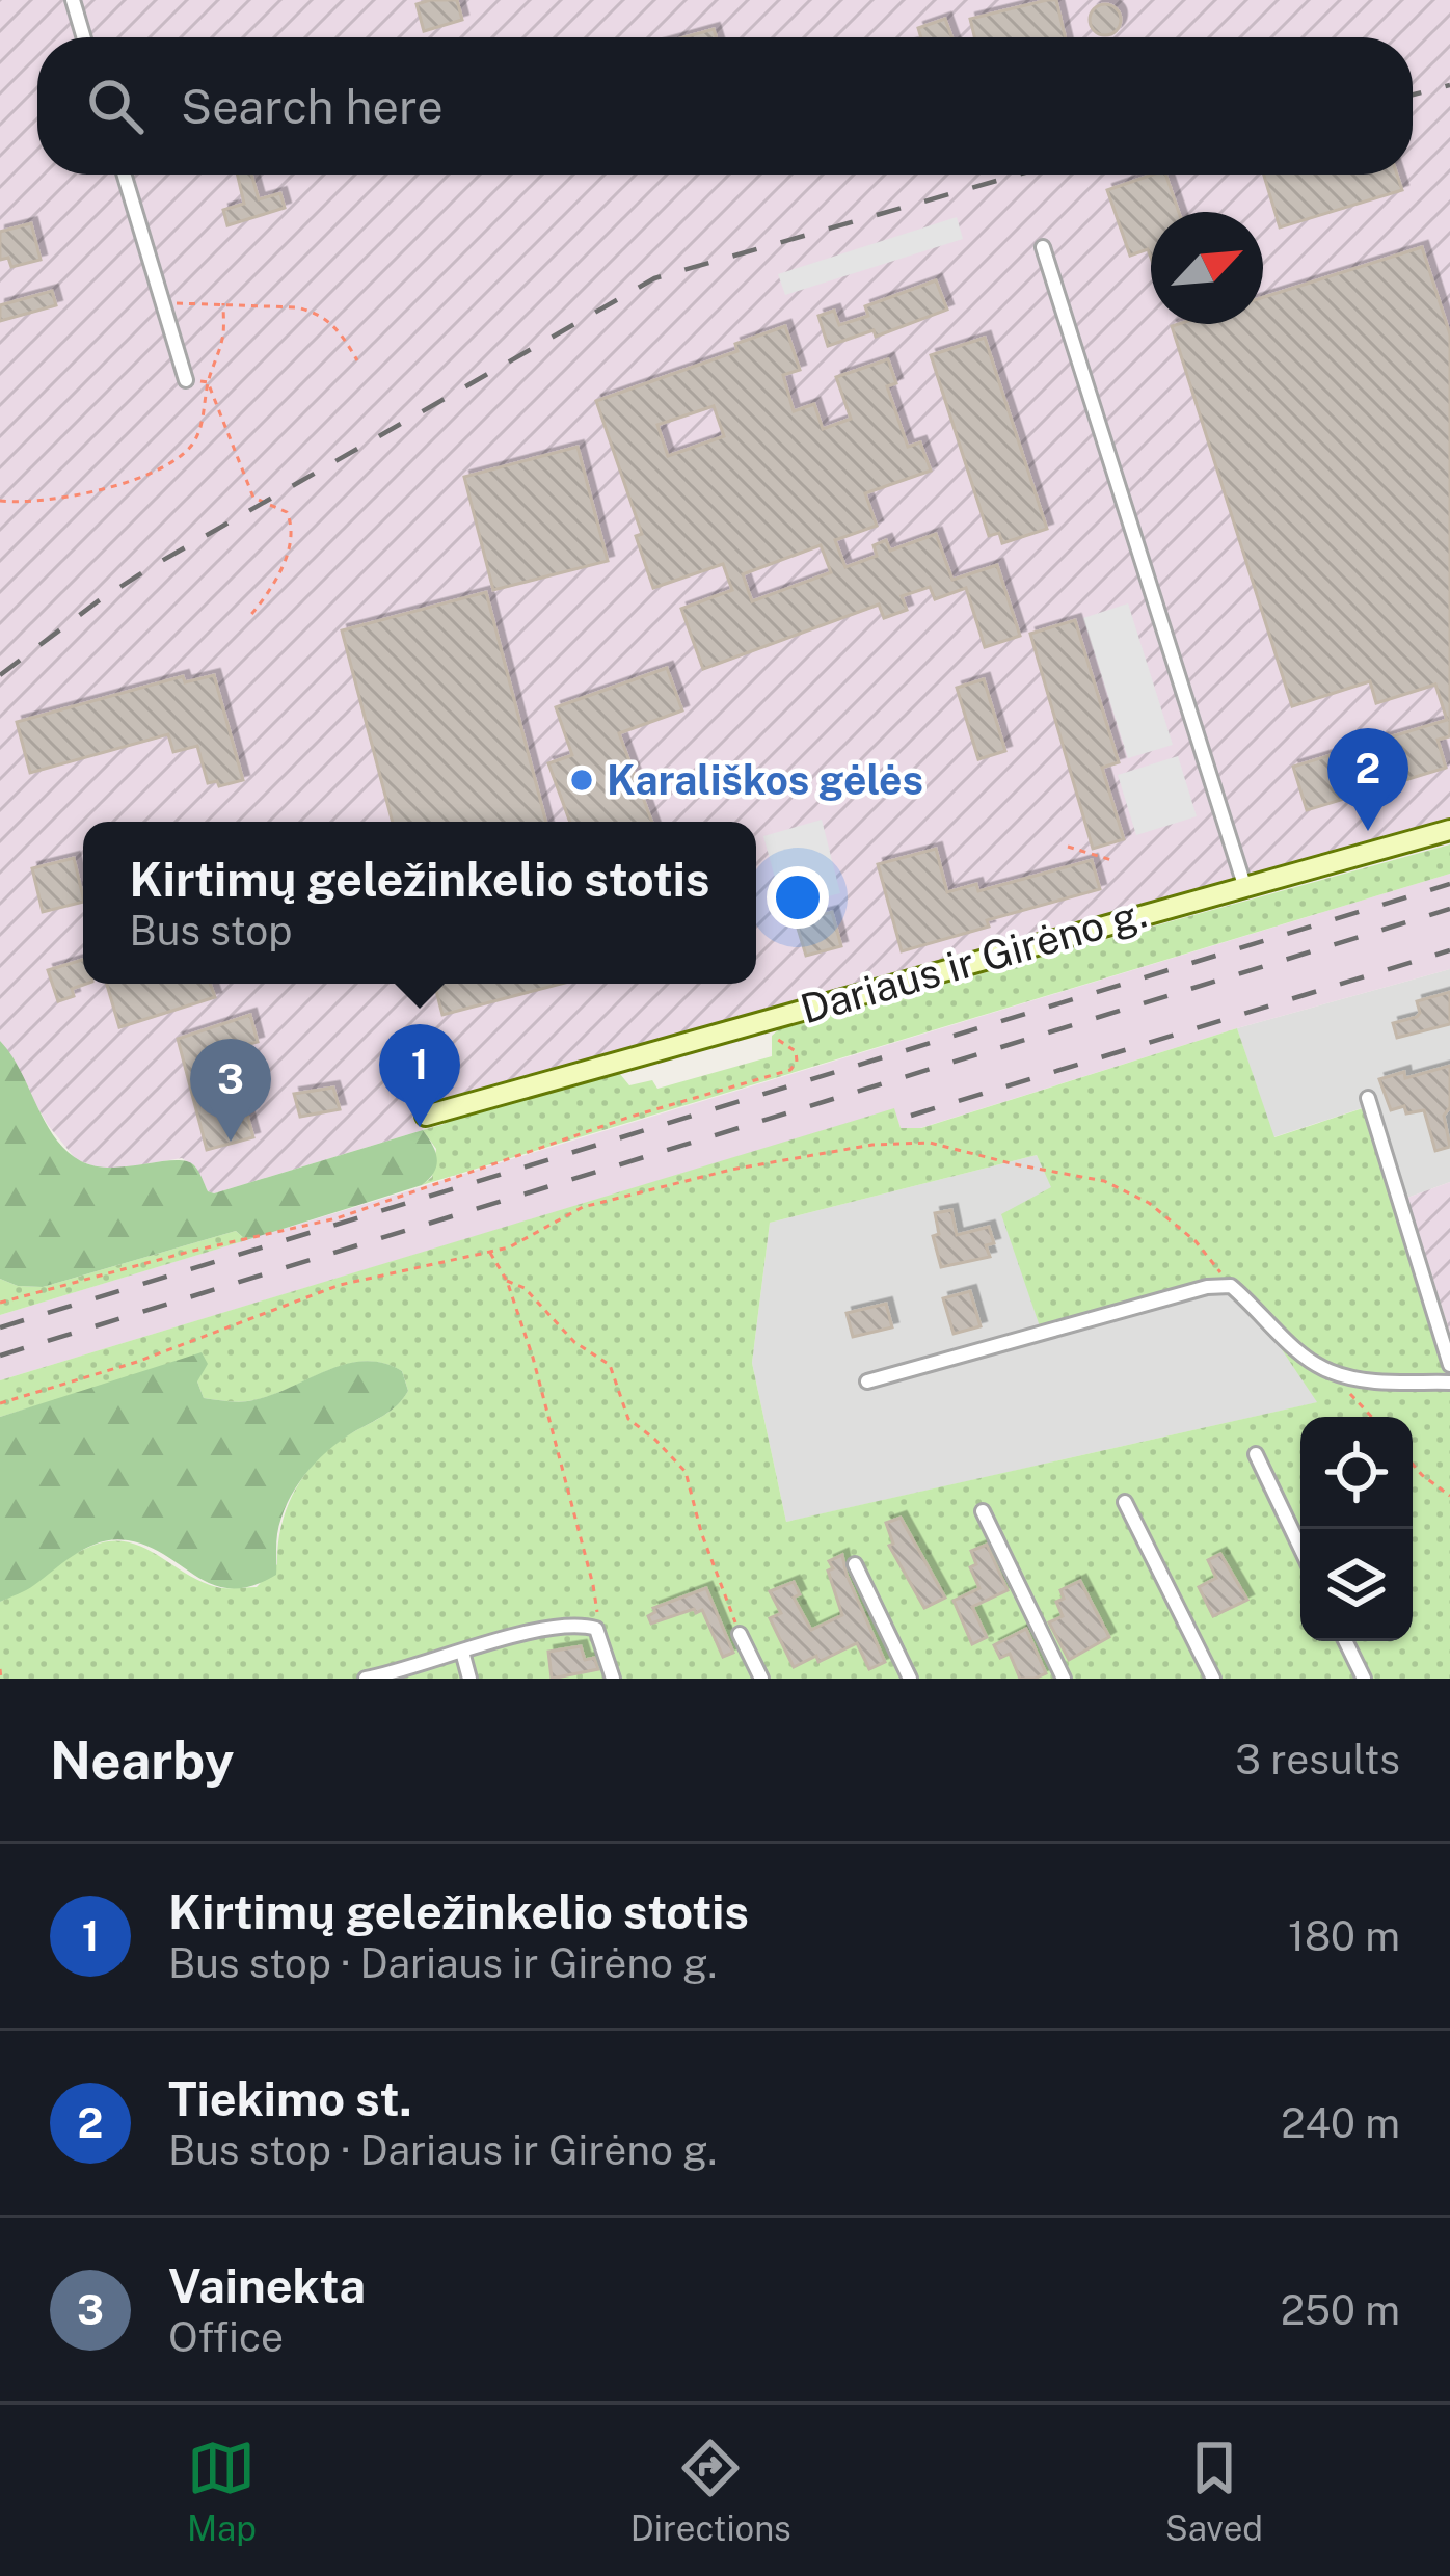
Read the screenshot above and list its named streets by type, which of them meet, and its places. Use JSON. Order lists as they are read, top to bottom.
{
  "streets": {
    "street": ["Dariaus ir Girėno g."]
  },
  "places": ["Karališkos gėlės"],
  "north": "top right",
  "page": {
    "search": "Search here",
    "pins": ["2", "1", "3"],
    "popup": ["Kirtimų geležinkelio stotis", "Bus stop"],
    "heading": ["Nearby", "3 results"],
    "list": [
      {
        "mark": "1",
        "name": "Kirtimų geležinkelio stotis",
        "note": "Bus stop · Dariaus ir Girėno g.",
        "value": "180 m"
      },
      {
        "mark": "2",
        "name": "Tiekimo st.",
        "note": "Bus stop · Dariaus ir Girėno g.",
        "value": "240 m"
      },
      {
        "mark": "3",
        "name": "Vainekta",
        "note": "Office",
        "value": "250 m"
      }
    ],
    "nav": ["Map", "Directions", "Saved"]
  }
}
